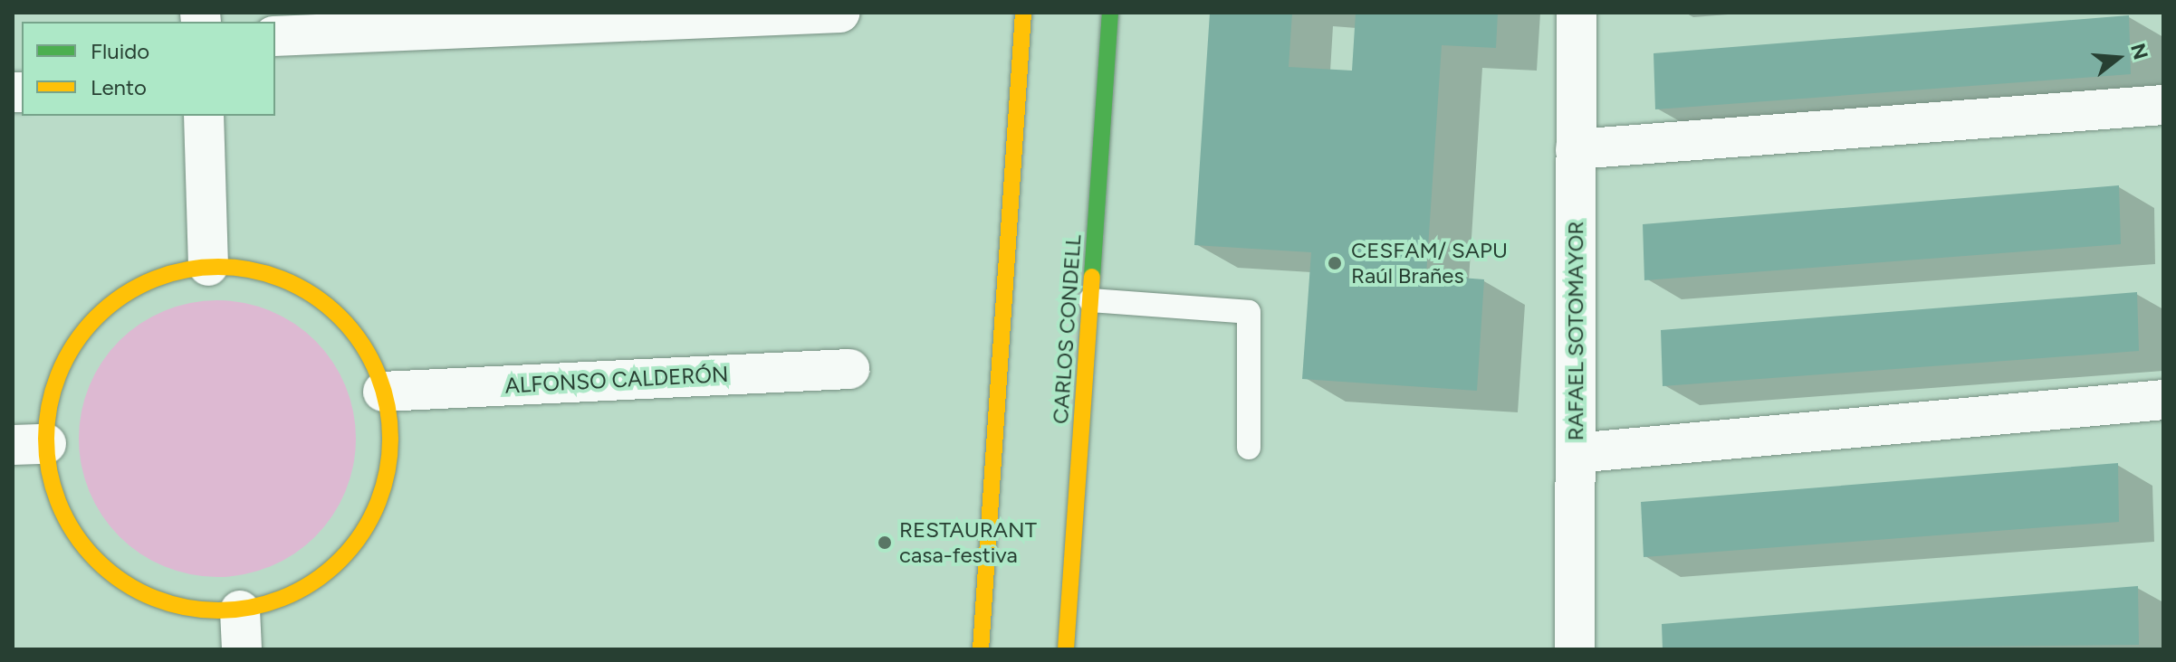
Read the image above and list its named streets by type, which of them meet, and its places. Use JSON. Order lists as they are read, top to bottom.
{
  "streets": {
    "street": ["CARLOS CONDELL", "RAFAEL SOTOMAYOR", "ALFONSO CALDERÓN"]
  },
  "places": ["CESFAM/ SAPU Raúl Brañes", "RESTAURANT casa-festiva"],
  "legend": ["Fluido", "Lento"],
  "north": "right"
}
